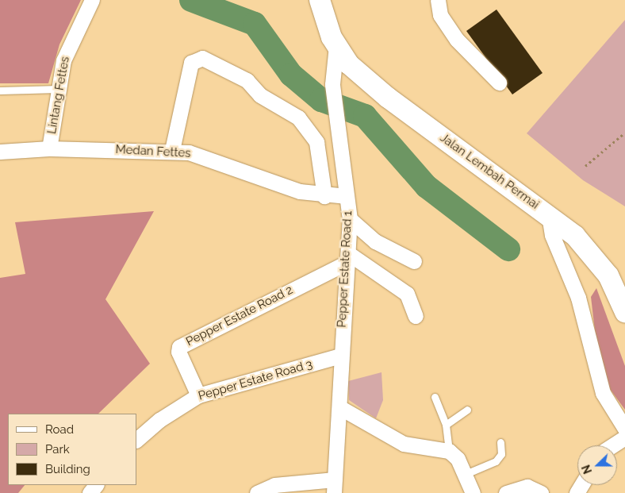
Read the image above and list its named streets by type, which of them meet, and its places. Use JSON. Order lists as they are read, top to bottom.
{
  "streets": {
    "main road": ["Jalan Lembah Permai"],
    "street": [
      "Lintang Fettes",
      "Medan Fettes",
      "Pepper Estate Road 1",
      "Pepper Estate Road 2",
      "Pepper Estate Road 3"
    ]
  },
  "crossings": [
    ["Lintang Fettes", "Medan Fettes"],
    ["Medan Fettes", "Pepper Estate Road 1"],
    ["Jalan Lembah Permai", "Pepper Estate Road 1"],
    ["Pepper Estate Road 1", "Pepper Estate Road 2"],
    ["Pepper Estate Road 1", "Pepper Estate Road 3"],
    ["Pepper Estate Road 2", "Pepper Estate Road 3"]
  ],
  "legend": ["Road", "Park", "Building"],
  "north": "left"
}
